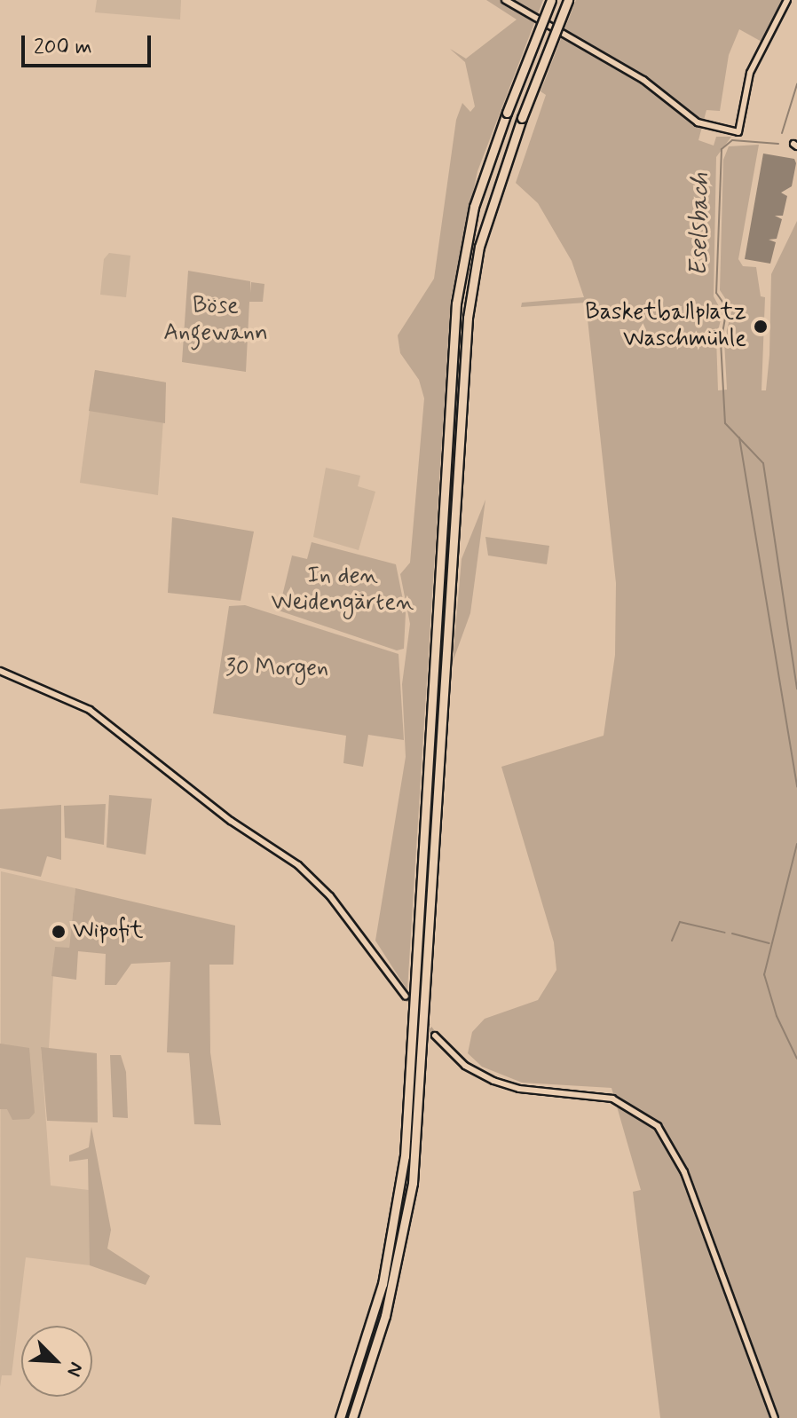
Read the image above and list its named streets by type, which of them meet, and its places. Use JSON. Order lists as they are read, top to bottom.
{
  "water": ["Eselsbach"],
  "parks": ["Böse Angewann", "In den Weidengärten", "30 Morgen"],
  "places": ["Basketballplatz Waschmühle", "Wipofit"],
  "scale_bar": "200 m",
  "north": "bottom right"
}
